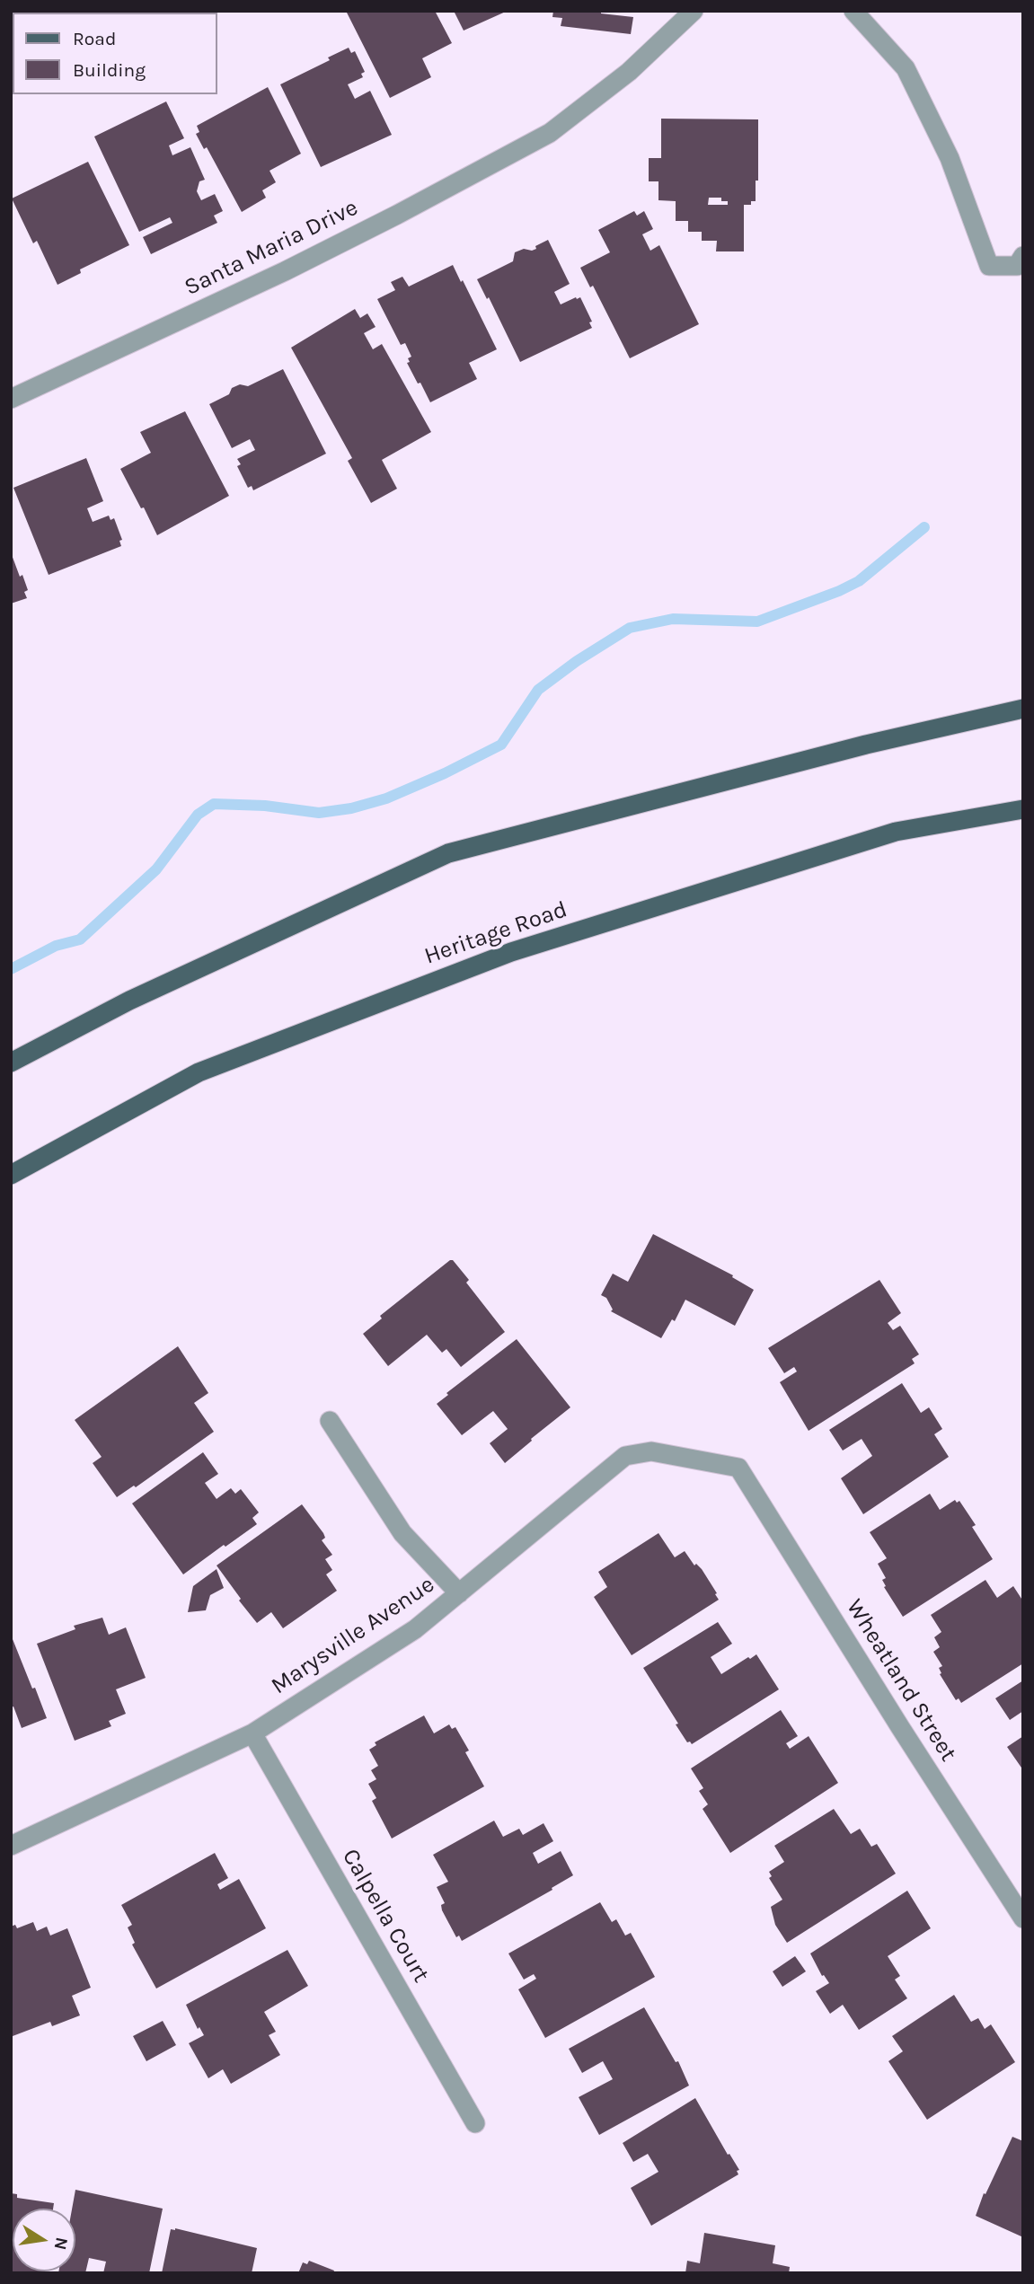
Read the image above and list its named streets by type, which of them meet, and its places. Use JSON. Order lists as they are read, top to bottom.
{
  "streets": {
    "main road": ["Heritage Road"],
    "street": [
      "Santa Maria Drive",
      "Marysville Avenue",
      "Wheatland Street",
      "Calpella Court"
    ]
  },
  "crossings": [
    ["Marysville Avenue", "Wheatland Street"],
    ["Marysville Avenue", "Calpella Court"]
  ],
  "legend": ["Road", "Building"],
  "north": "right"
}
